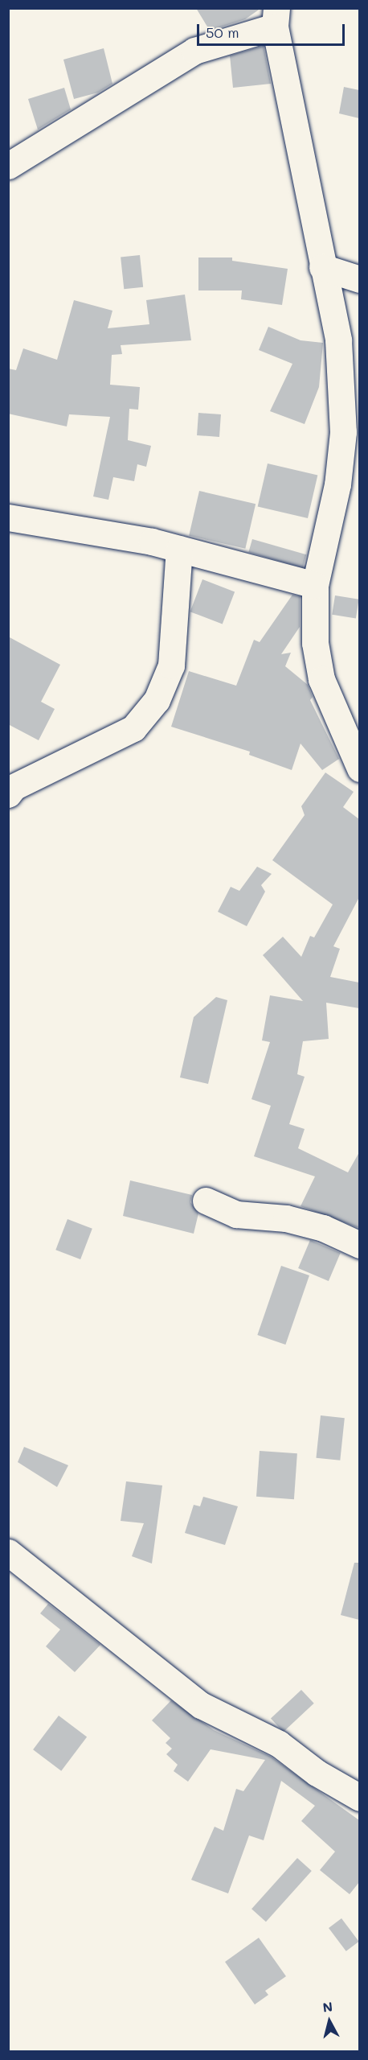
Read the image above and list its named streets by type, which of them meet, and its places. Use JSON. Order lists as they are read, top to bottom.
{
  "scale_bar": "50 m",
  "north": "top"
}
